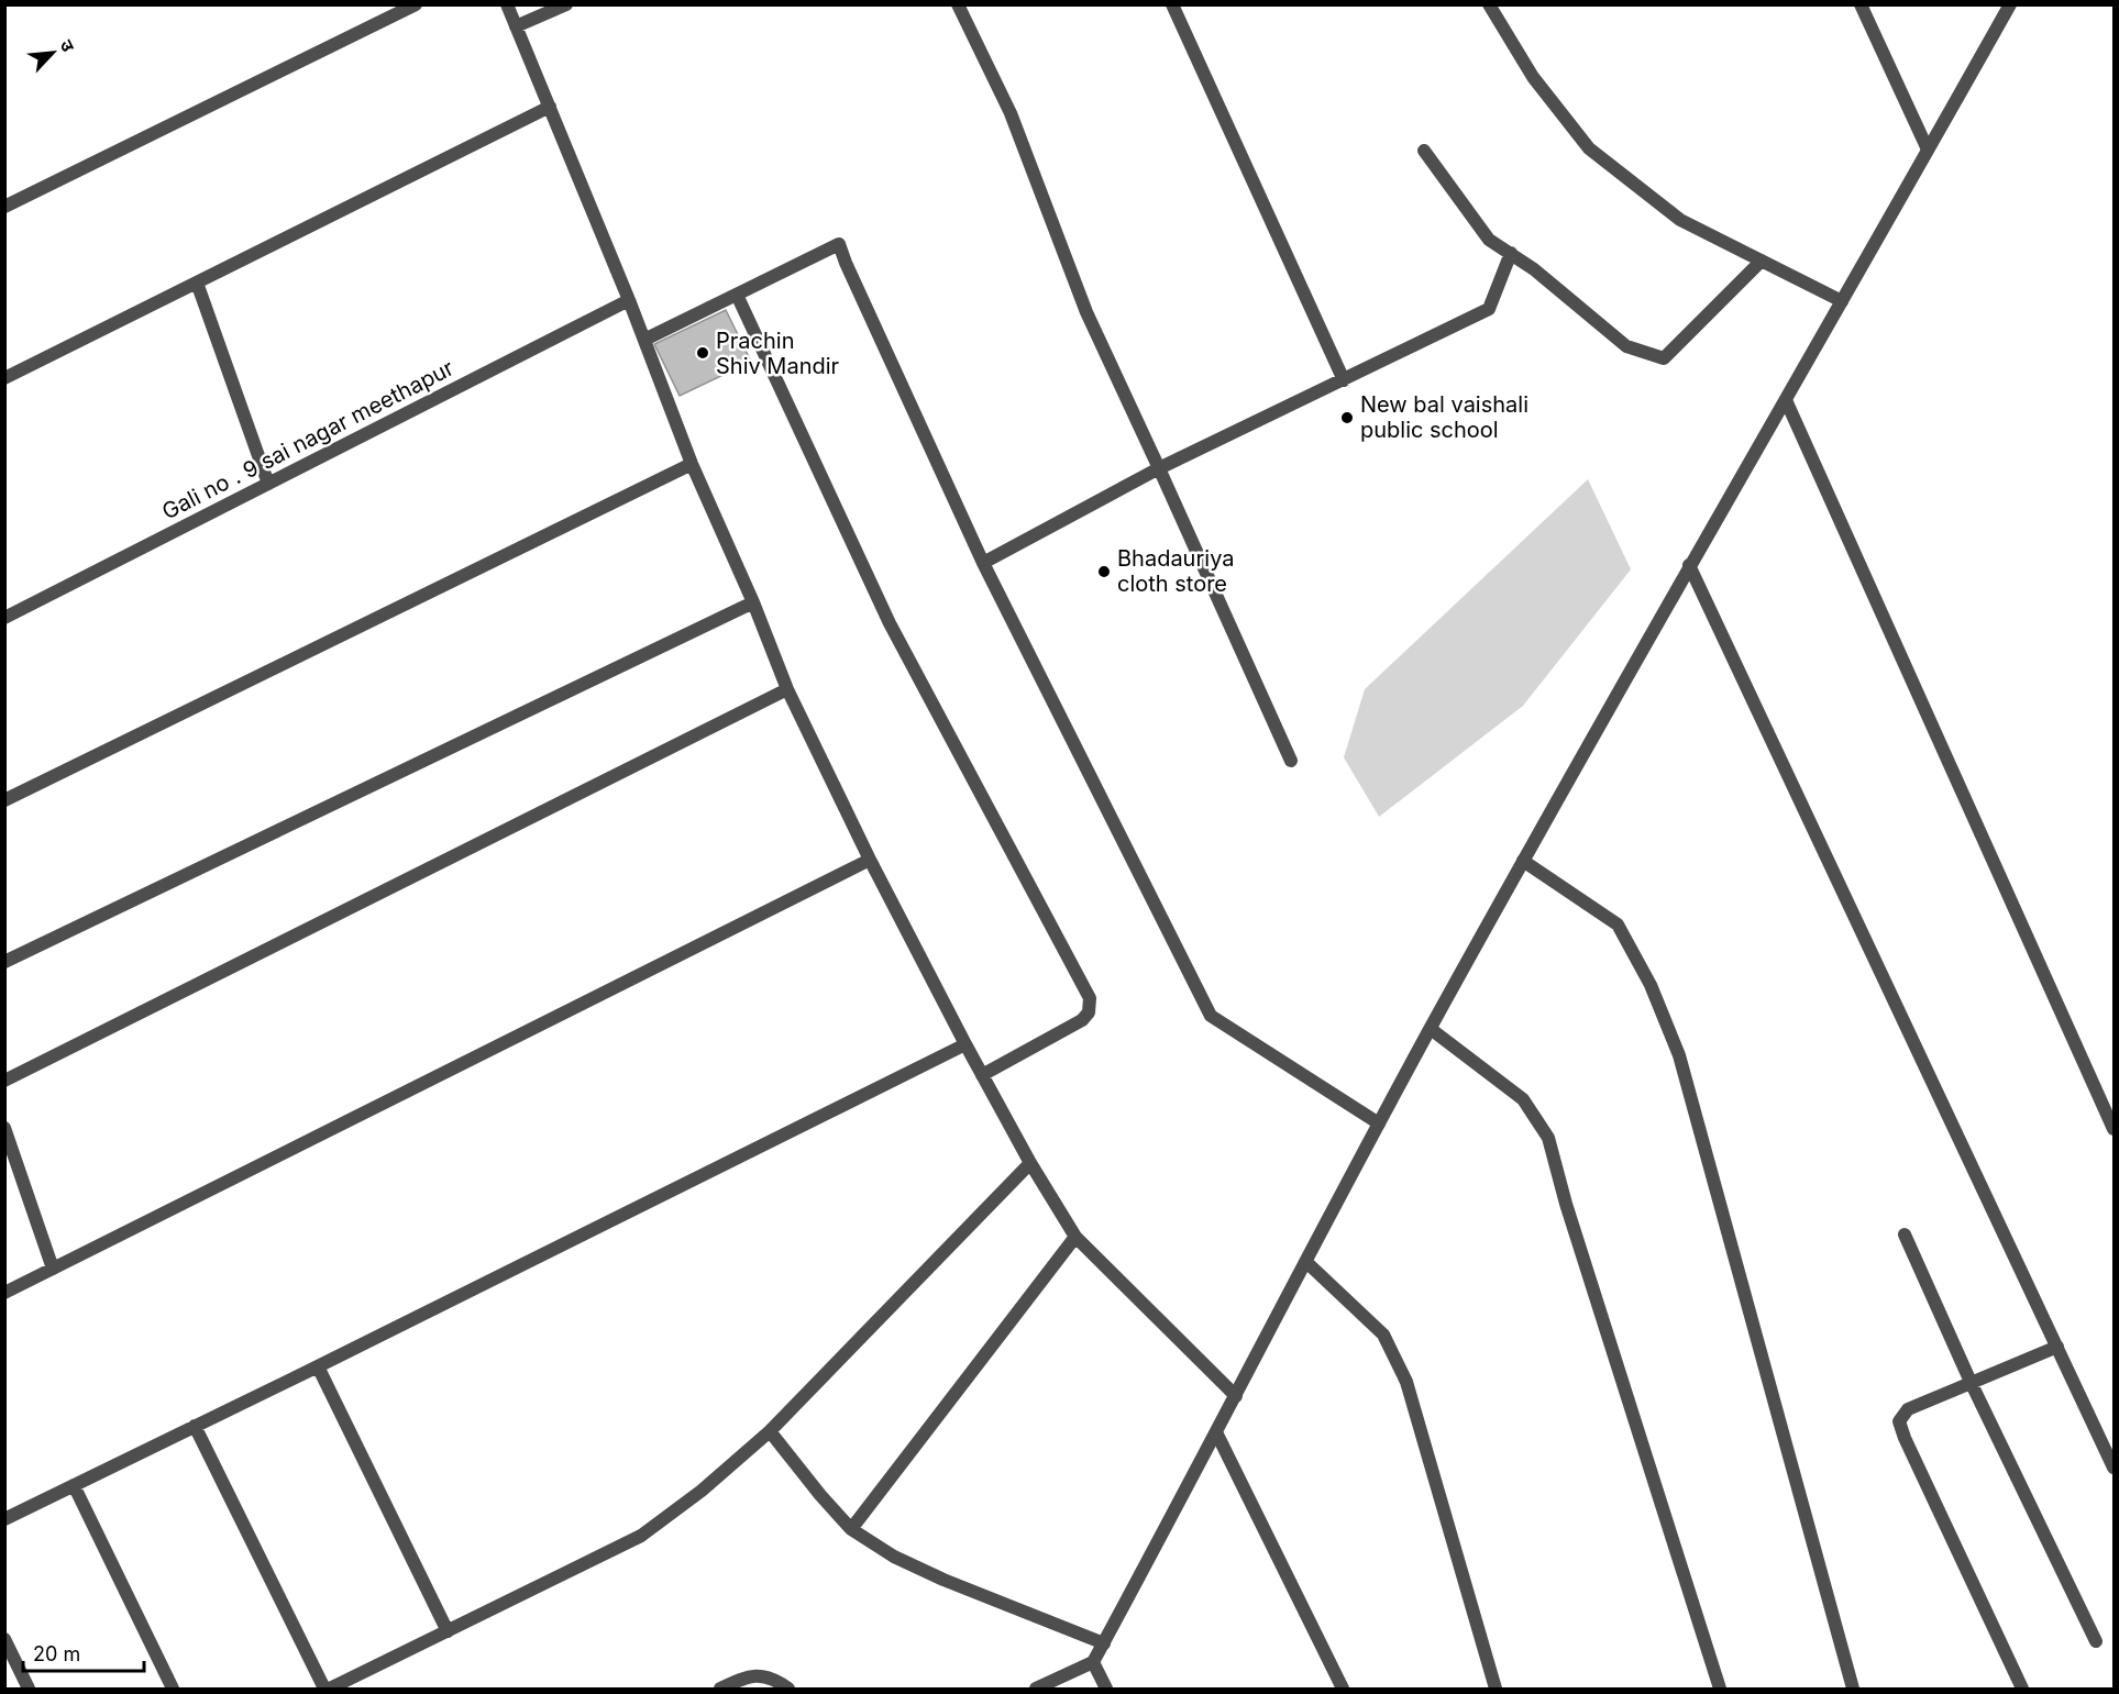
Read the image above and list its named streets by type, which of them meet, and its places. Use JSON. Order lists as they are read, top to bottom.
{
  "streets": {
    "street": ["Gali no . 9 sai nagar meethapur"]
  },
  "places": ["Prachin Shiv Mandir", "New bal vaishali public school", "Bhadauriya cloth store"],
  "scale_bar": "20 m",
  "north": "top right"
}
